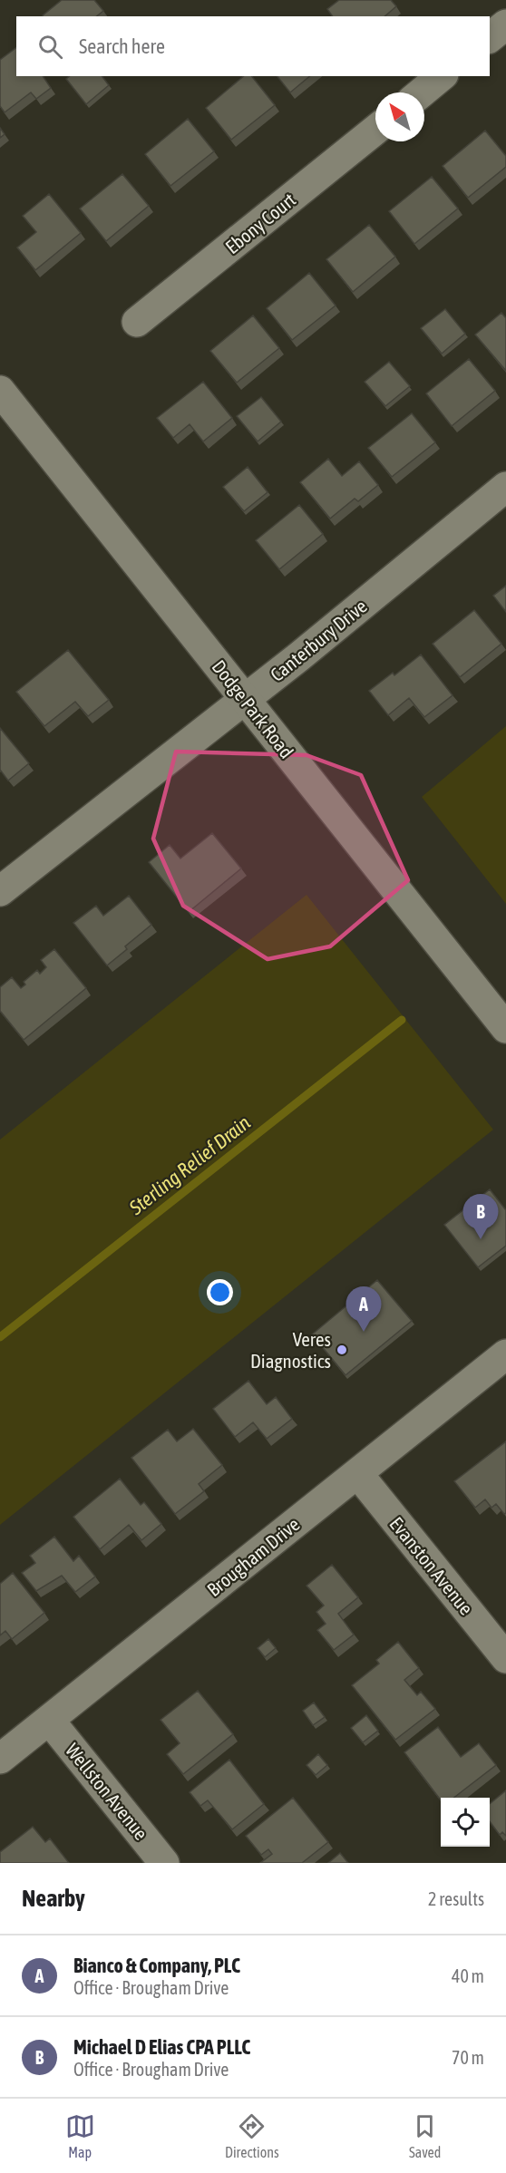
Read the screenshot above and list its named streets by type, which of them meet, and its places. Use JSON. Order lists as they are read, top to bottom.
{
  "streets": {
    "street": [
      "Ebony Court",
      "Canterbury Drive",
      "Dodge Park Road",
      "Brougham Drive",
      "Evanston Avenue",
      "Wellston Avenue"
    ]
  },
  "crossings": [
    ["Canterbury Drive", "Dodge Park Road"],
    ["Brougham Drive", "Evanston Avenue"],
    ["Brougham Drive", "Wellston Avenue"]
  ],
  "water": ["Sterling Relief Drain"],
  "places": ["Veres Diagnostics"],
  "north": "top left",
  "page": {
    "search": "Search here",
    "pins": ["B", "A"],
    "heading": ["Nearby", "2 results"],
    "list": [
      {
        "mark": "A",
        "name": "Bianco & Company, PLC",
        "note": "Office · Brougham Drive",
        "value": "40 m"
      },
      {
        "mark": "B",
        "name": "Michael D Elias CPA PLLC",
        "note": "Office · Brougham Drive",
        "value": "70 m"
      }
    ],
    "nav": ["Map", "Directions", "Saved"]
  }
}
